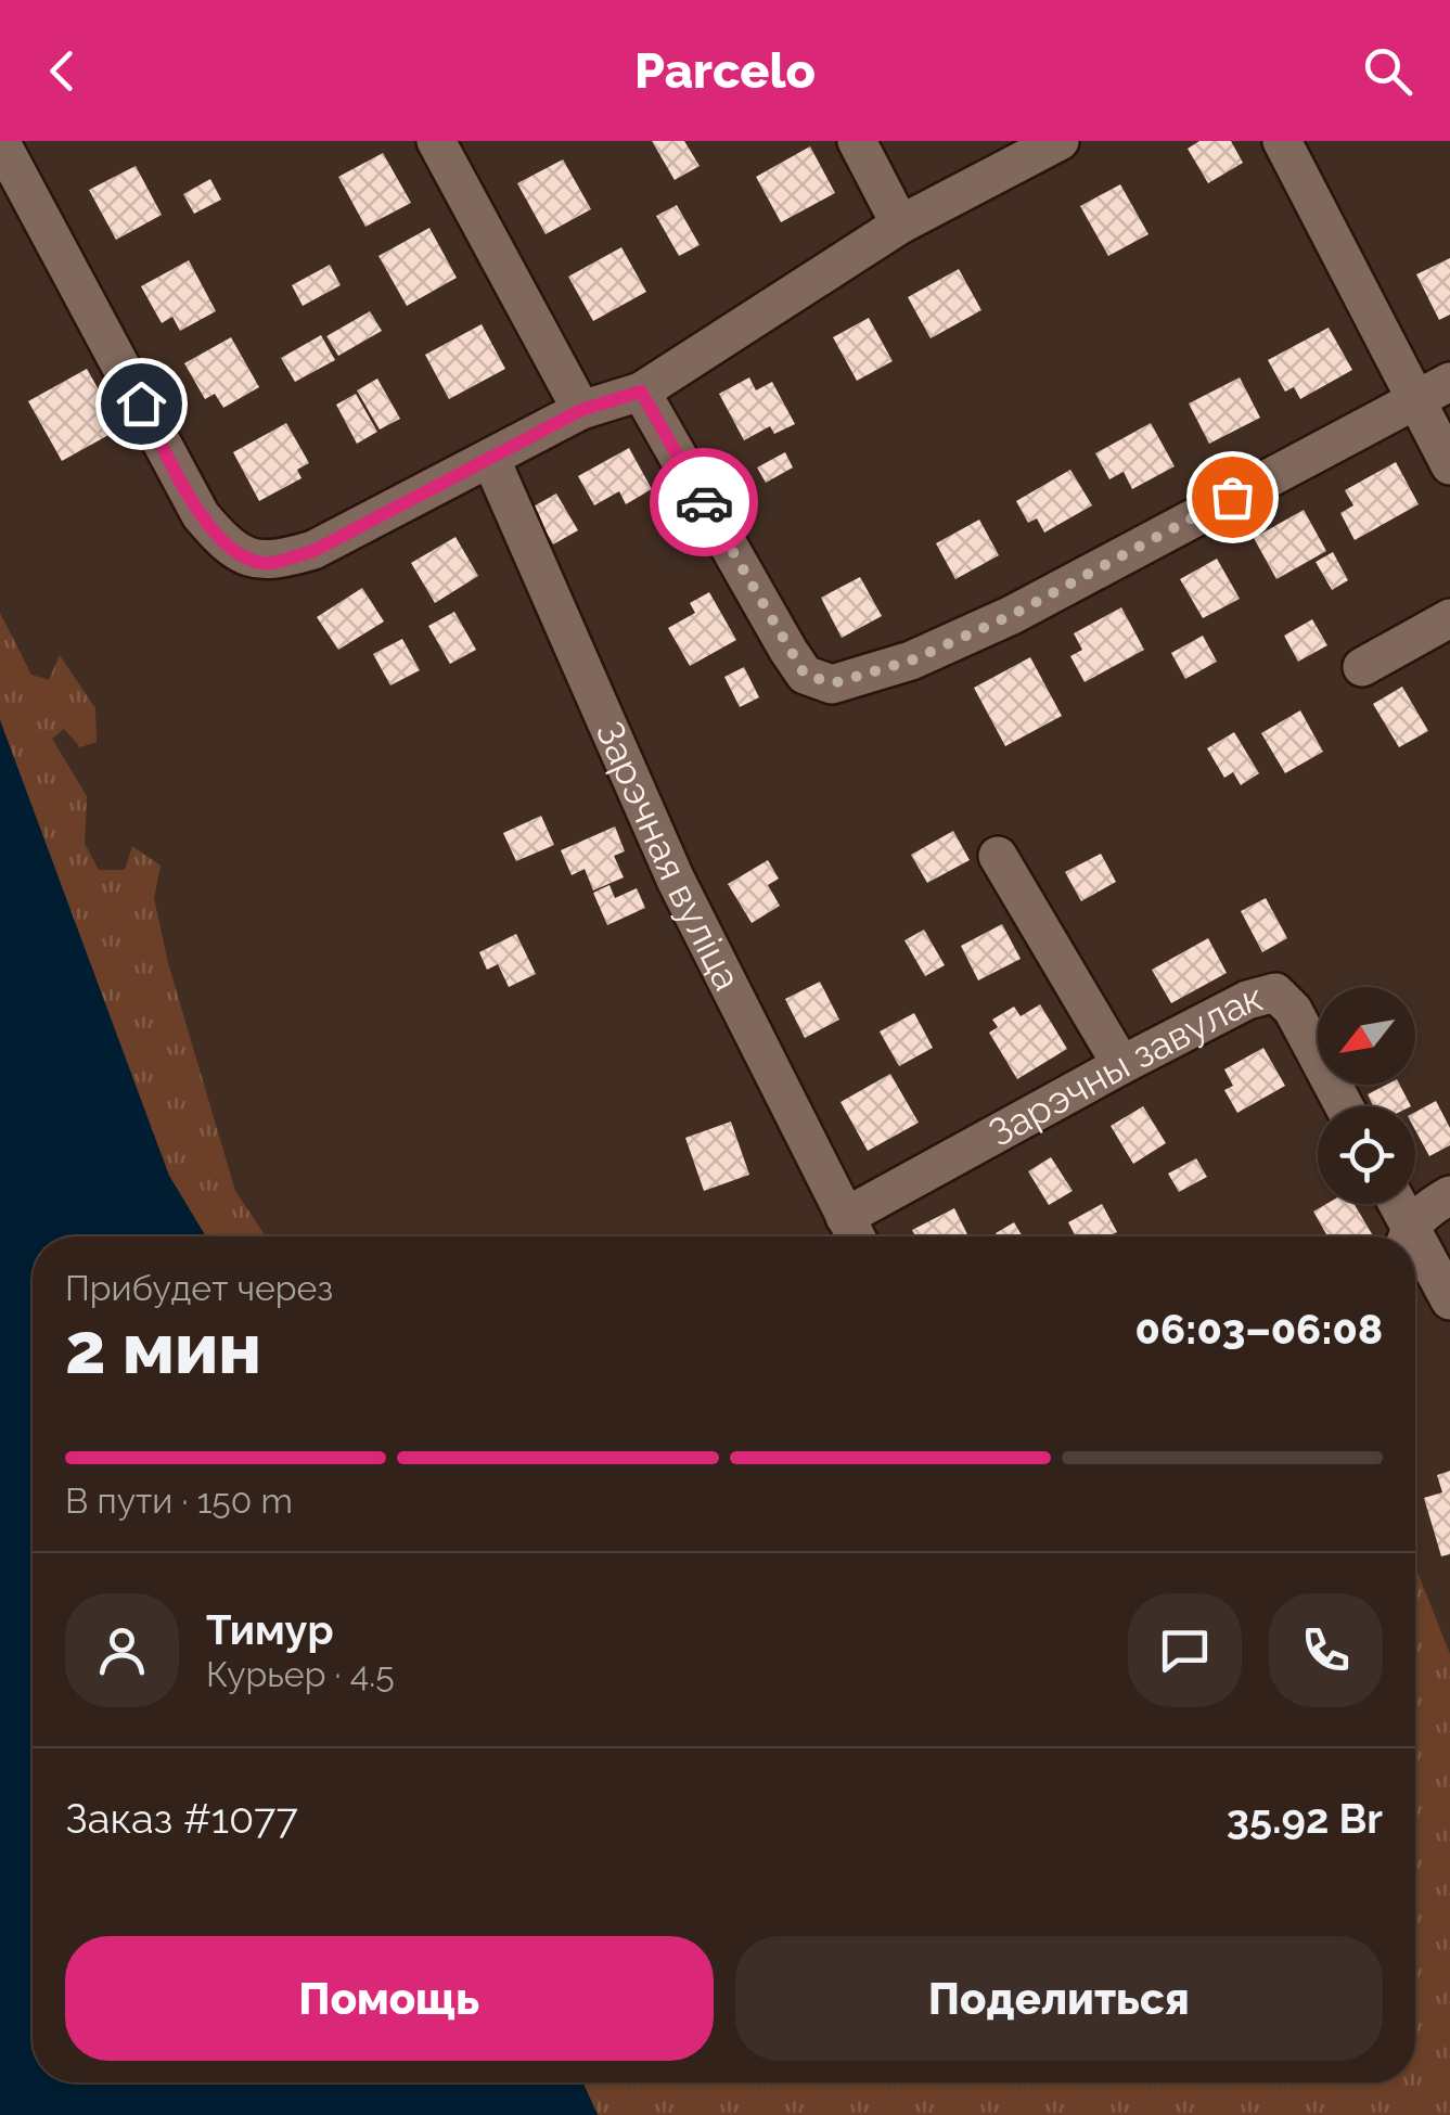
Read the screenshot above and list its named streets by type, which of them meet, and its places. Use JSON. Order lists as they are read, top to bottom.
{
  "streets": {
    "street": ["Зарэчная вуліца", "Зарэчны завулак"]
  },
  "crossings": [
    ["Зарэчная вуліца", "Зарэчны завулак"]
  ],
  "north": "bottom left",
  "page": {
    "header": "Parcelo",
    "heading": ["2 мин", "Прибудет через", "06:03–06:08"],
    "panel": [
      "Тимур",
      "Курьер · 4.5",
      "Заказ #1077",
      "35.92 Br"
    ],
    "bar": "В пути · 150 m",
    "buttons": ["Помощь", "Поделиться"]
  }
}
